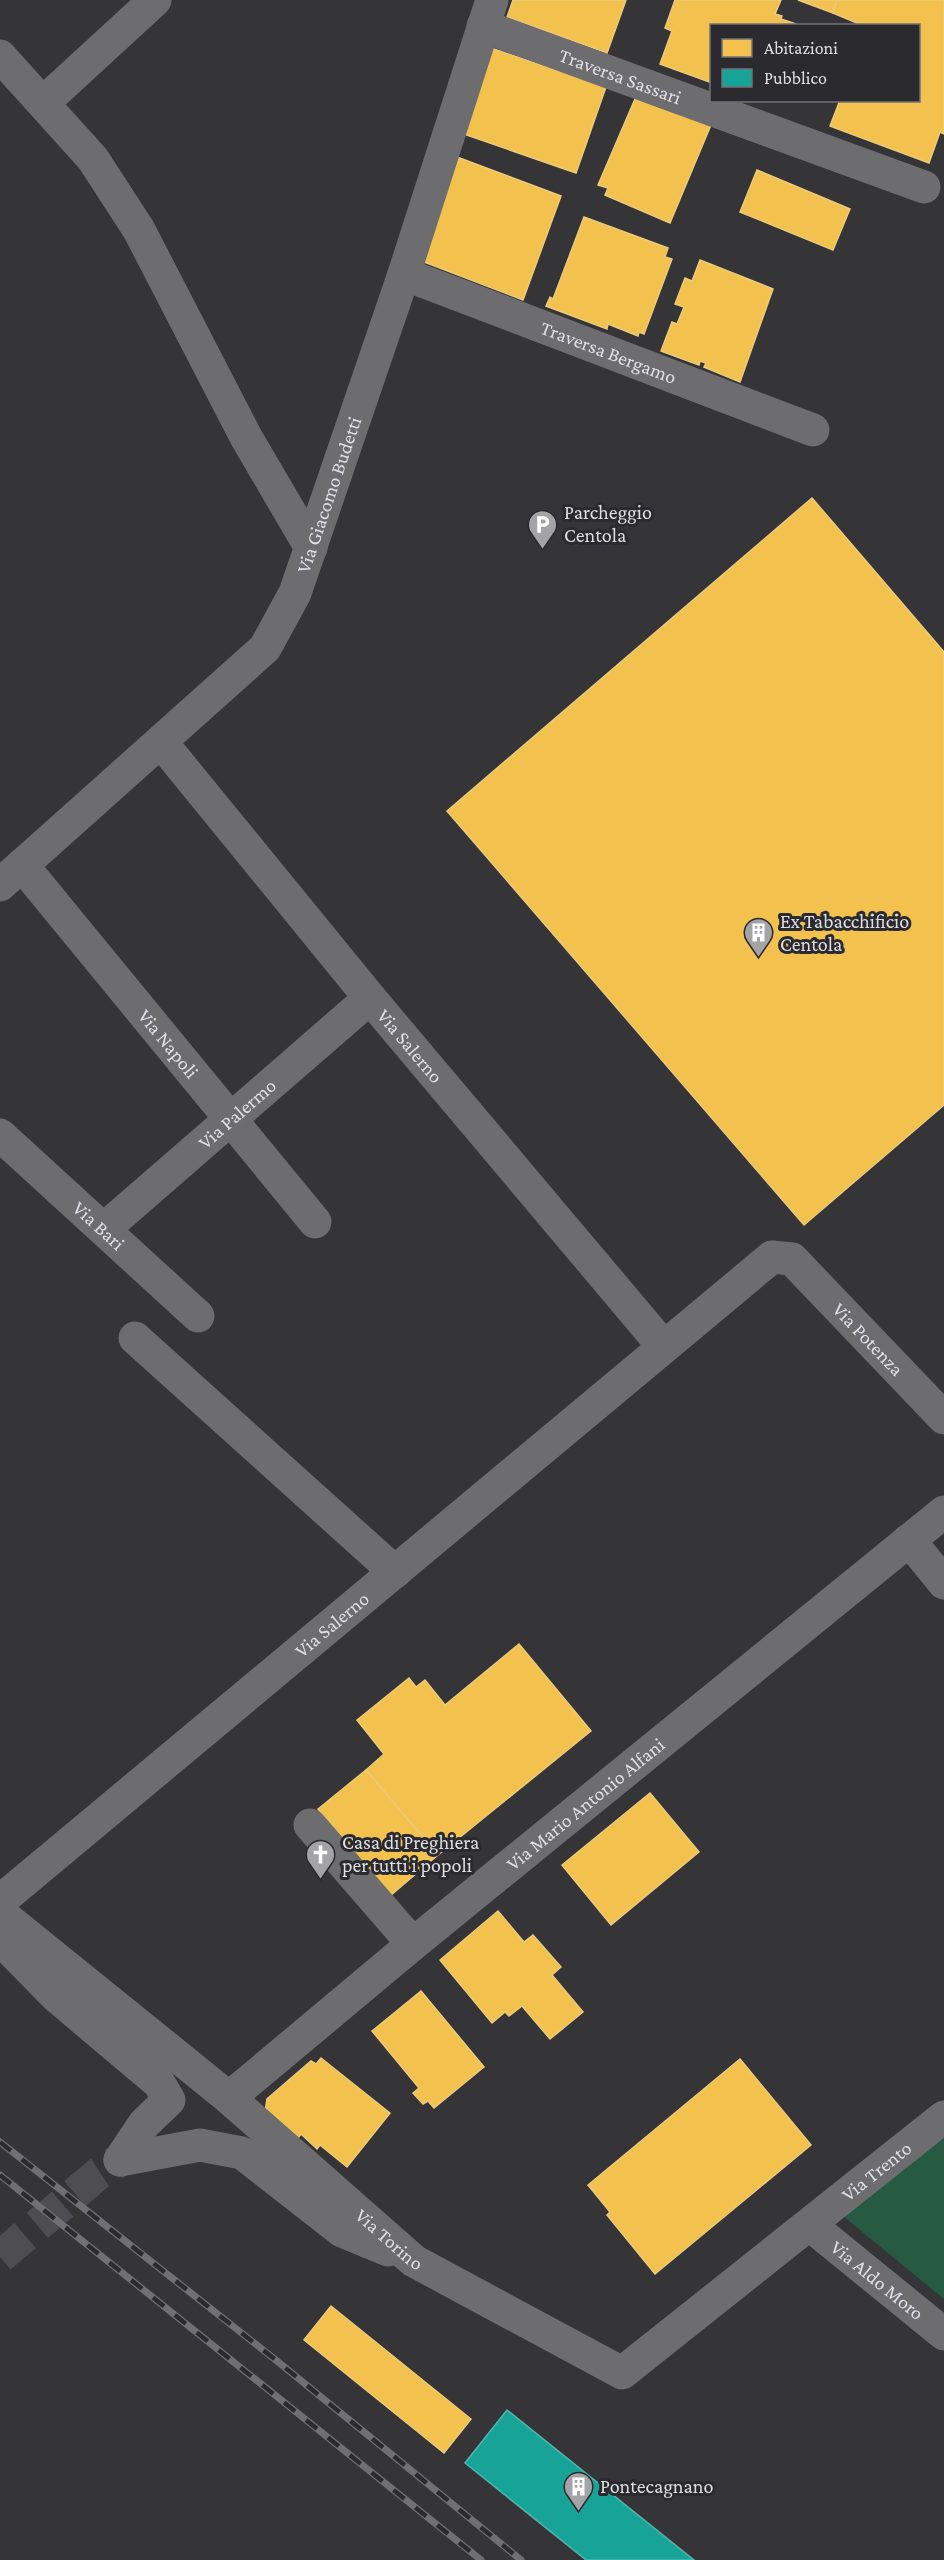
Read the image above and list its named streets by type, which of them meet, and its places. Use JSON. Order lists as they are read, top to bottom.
{
  "streets": {
    "street": [
      "Traversa Sassari",
      "Traversa Bergamo",
      "Via Giacomo Budetti",
      "Via Napoli",
      "Via Salerno",
      "Via Palermo",
      "Via Bari",
      "Via Potenza",
      "Via Mario Antonio Alfani",
      "Via Trento",
      "Via Torino",
      "Via Aldo Moro"
    ]
  },
  "crossings": [
    ["Traversa Sassari", "Via Giacomo Budetti"],
    ["Traversa Bergamo", "Via Giacomo Budetti"],
    ["Via Giacomo Budetti", "Via Napoli"],
    ["Via Giacomo Budetti", "Via Salerno"],
    ["Via Napoli", "Via Palermo"],
    ["Via Salerno", "Via Palermo"],
    ["Via Salerno", "Via Potenza"],
    ["Via Palermo", "Via Bari"],
    ["Via Mario Antonio Alfani", "Via Torino"],
    ["Via Trento", "Via Torino"],
    ["Via Trento", "Via Aldo Moro"],
    ["Via Torino", "Via Aldo Moro"]
  ],
  "places": {
    "parking": ["Parcheggio Centola"],
    "building": ["Ex Tabacchificio Centola", "Pontecagnano"],
    "church": ["Casa di Preghiera per tutti i popoli"]
  },
  "legend": ["Abitazioni", "Pubblico"]
}
